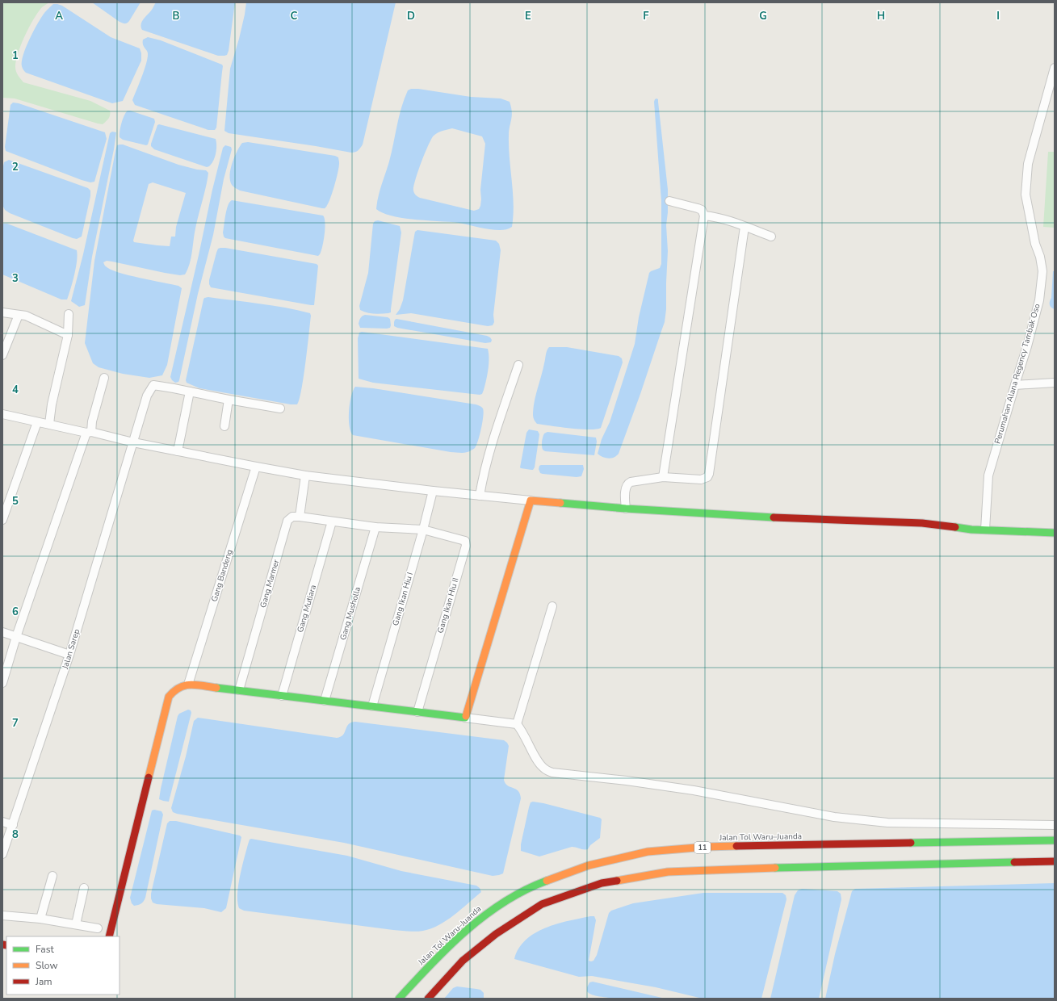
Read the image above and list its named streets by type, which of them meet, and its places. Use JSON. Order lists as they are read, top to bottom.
{
  "streets": {
    "main road": ["Jalan Tol Waru–Juanda", "11"],
    "street": [
      "Perumahan Alana Regency Tambak Oso",
      "Gang Bandeng",
      "Gang Marmer",
      "Gang Ikan Hiu I",
      "Gang Ikan Hiu II",
      "Gang Mutiara",
      "Gang Musholla",
      "Jalan Sarep"
    ]
  },
  "crossings": [
    ["Gang Ikan Hiu I", "Gang Ikan Hiu II"]
  ],
  "legend": ["Fast", "Slow", "Jam"],
  "grid": {
    "columns": [
      "A",
      "B",
      "C",
      "D",
      "E",
      "F",
      "G",
      "H",
      "I"
    ],
    "rows": [
      "1",
      "2",
      "3",
      "4",
      "5",
      "6",
      "7",
      "8"
    ]
  }
}
